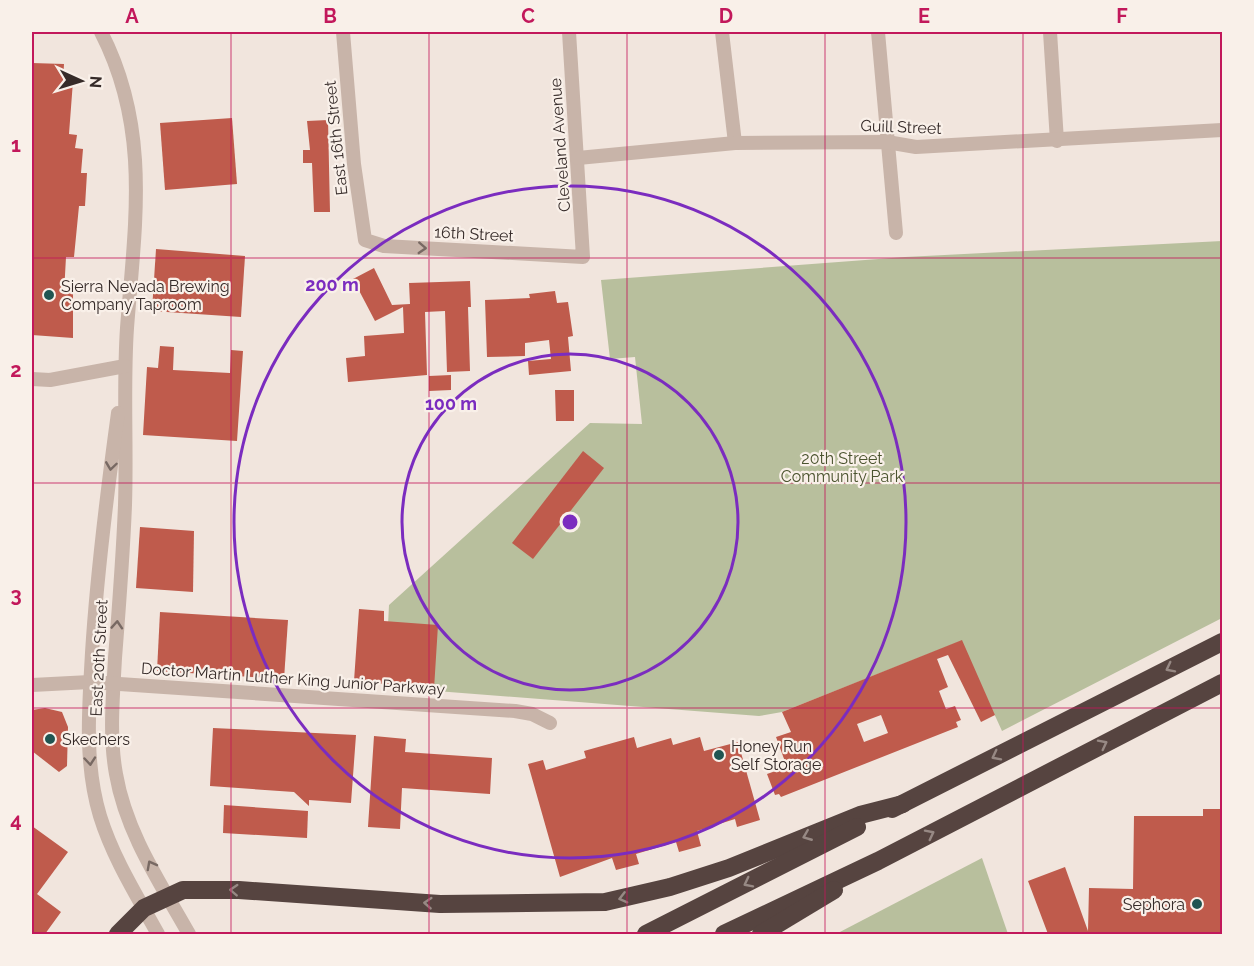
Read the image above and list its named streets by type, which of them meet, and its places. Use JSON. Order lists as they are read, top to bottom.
{
  "streets": {
    "street": [
      "Guill Street",
      "East 16th Street",
      "Cleveland Avenue",
      "16th Street",
      "East 20th Street",
      "Doctor Martin Luther King Junior Parkway"
    ]
  },
  "crossings": [
    ["Guill Street", "Cleveland Avenue"],
    ["East 16th Street", "16th Street"],
    ["Cleveland Avenue", "16th Street"],
    ["East 20th Street", "Doctor Martin Luther King Junior Parkway"]
  ],
  "one_way": ["16th Street"],
  "parks": ["20th Street Community Park"],
  "places": [
    "Sierra Nevada Brewing Company Taproom",
    "Skechers",
    "Honey Run Self Storage",
    "Sephora"
  ],
  "north": "right",
  "grid": {
    "columns": [
      "A",
      "B",
      "C",
      "D",
      "E",
      "F"
    ],
    "rows": [
      "1",
      "2",
      "3",
      "4"
    ]
  },
  "rings": ["200 m", "100 m"]
}
